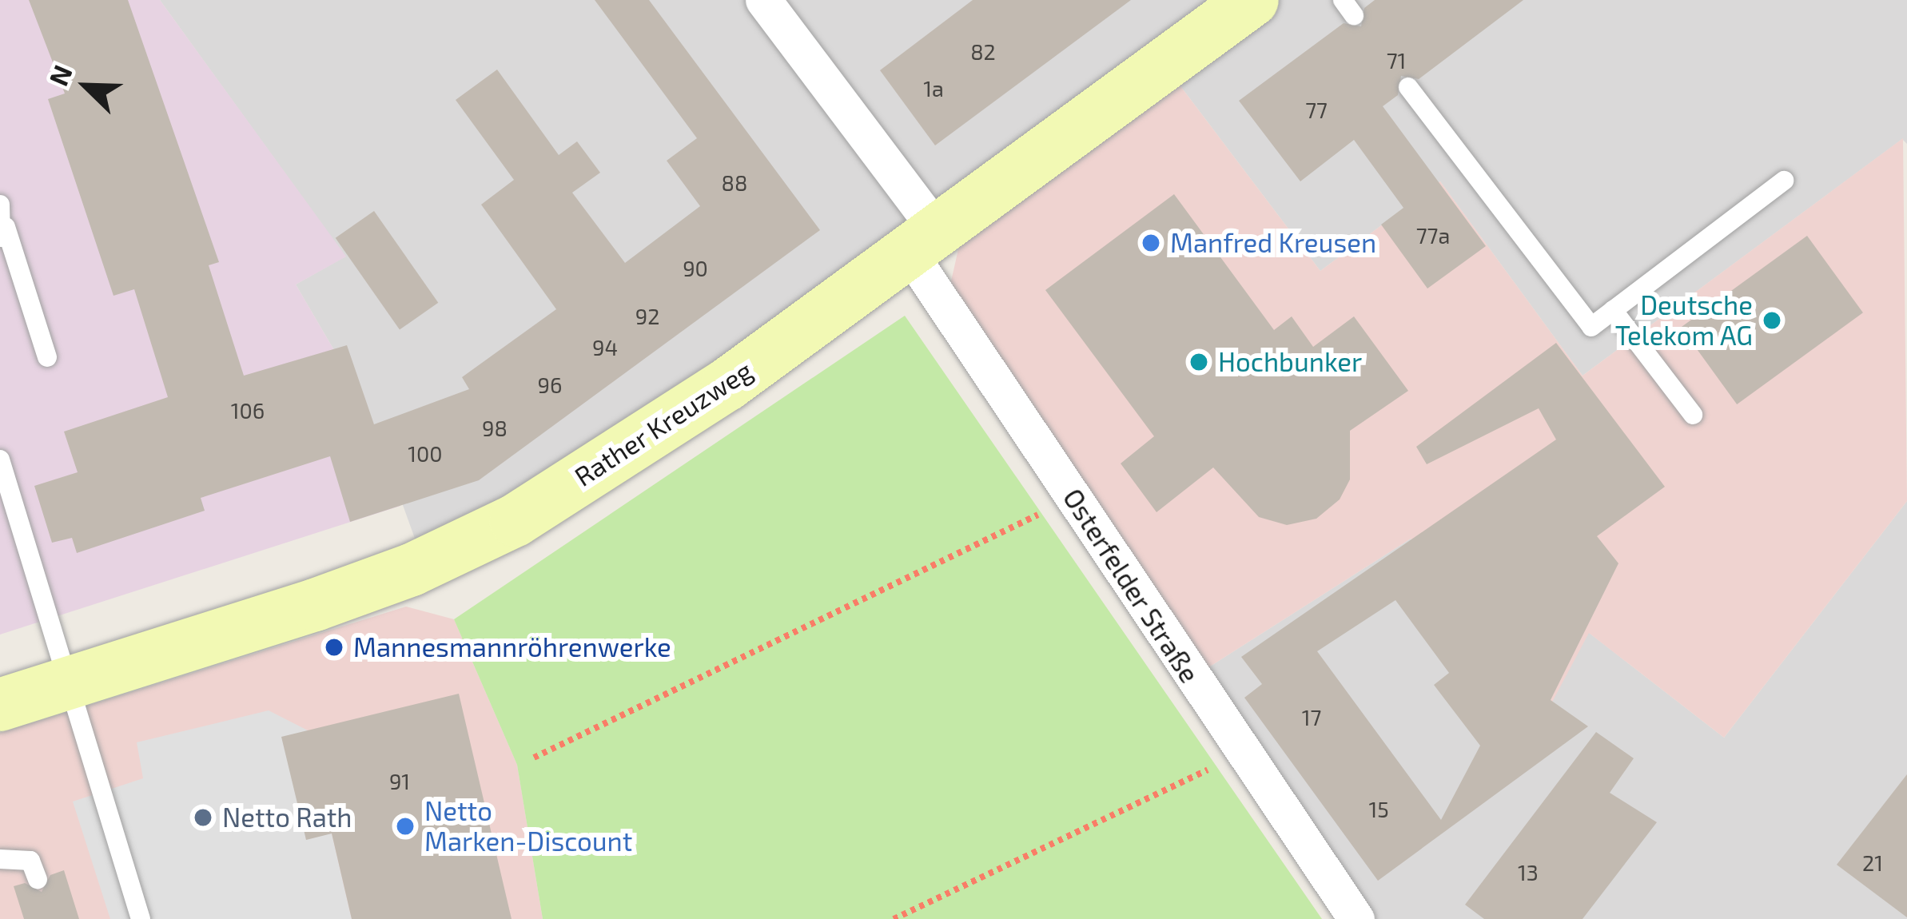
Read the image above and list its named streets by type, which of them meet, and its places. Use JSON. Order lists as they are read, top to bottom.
{
  "streets": {
    "main road": ["Rather Kreuzweg"],
    "street": ["Osterfelder Straße"]
  },
  "crossings": [
    ["Rather Kreuzweg", "Osterfelder Straße"]
  ],
  "places": [
    "Manfred Kreusen",
    "Deutsche Telekom AG",
    "Hochbunker",
    "Mannesmannröhrenwerke",
    "Netto Rath",
    "Netto Marken-Discount"
  ],
  "house_numbers": [
    "82",
    "71",
    "1a",
    "77",
    "88",
    "77a",
    "90",
    "92",
    "94",
    "96",
    "106",
    "98",
    "100",
    "17",
    "91",
    "15",
    "21",
    "13"
  ],
  "north": "top left"
}
